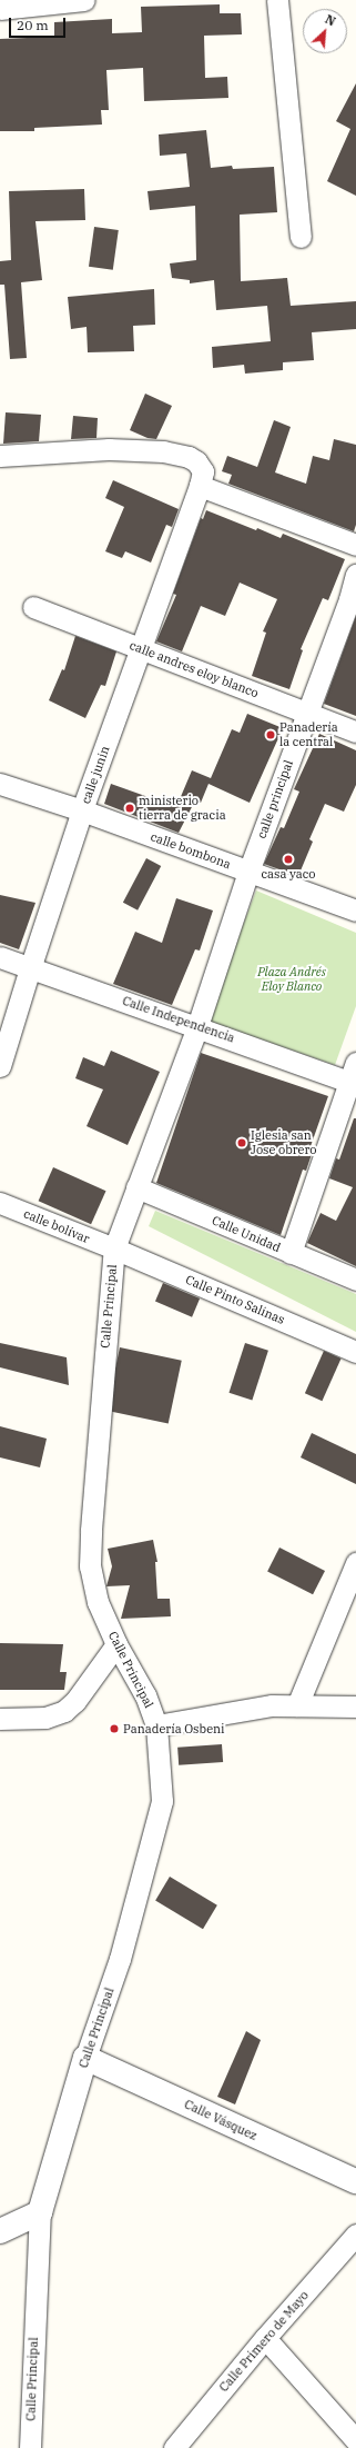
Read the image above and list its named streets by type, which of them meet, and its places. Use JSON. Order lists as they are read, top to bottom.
{
  "streets": {
    "street": [
      "calle andres eloy blanco",
      "calle junin",
      "calle principal",
      "calle bombona",
      "Calle Independencia",
      "calle bolívar",
      "Calle Unidad",
      "Calle Pinto Salinas",
      "Calle Principal",
      "Calle Vásquez",
      "Calle Primero de Mayo"
    ]
  },
  "crossings": [
    ["calle andres eloy blanco", "calle junin"],
    ["calle andres eloy blanco", "calle principal"],
    ["calle junin", "calle bombona"],
    ["calle junin", "Calle Independencia"],
    ["calle principal", "calle bombona"],
    ["calle principal", "Calle Independencia"],
    ["calle principal", "Calle Principal"],
    ["Calle Independencia", "Calle Principal"],
    ["calle bolívar", "Calle Pinto Salinas"],
    ["calle bolívar", "Calle Principal"],
    ["Calle Unidad", "Calle Principal"],
    ["Calle Pinto Salinas", "Calle Principal"],
    ["Calle Principal", "Calle Vásquez"]
  ],
  "parks": ["Plaza Andrés Eloy Blanco"],
  "places": [
    "Panadería la central",
    "ministerio tierra de gracia",
    "casa yaco",
    "Iglesia san Jose obrero",
    "Panadería Osbeni"
  ],
  "scale_bar": "20 m",
  "north": "top right"
}
